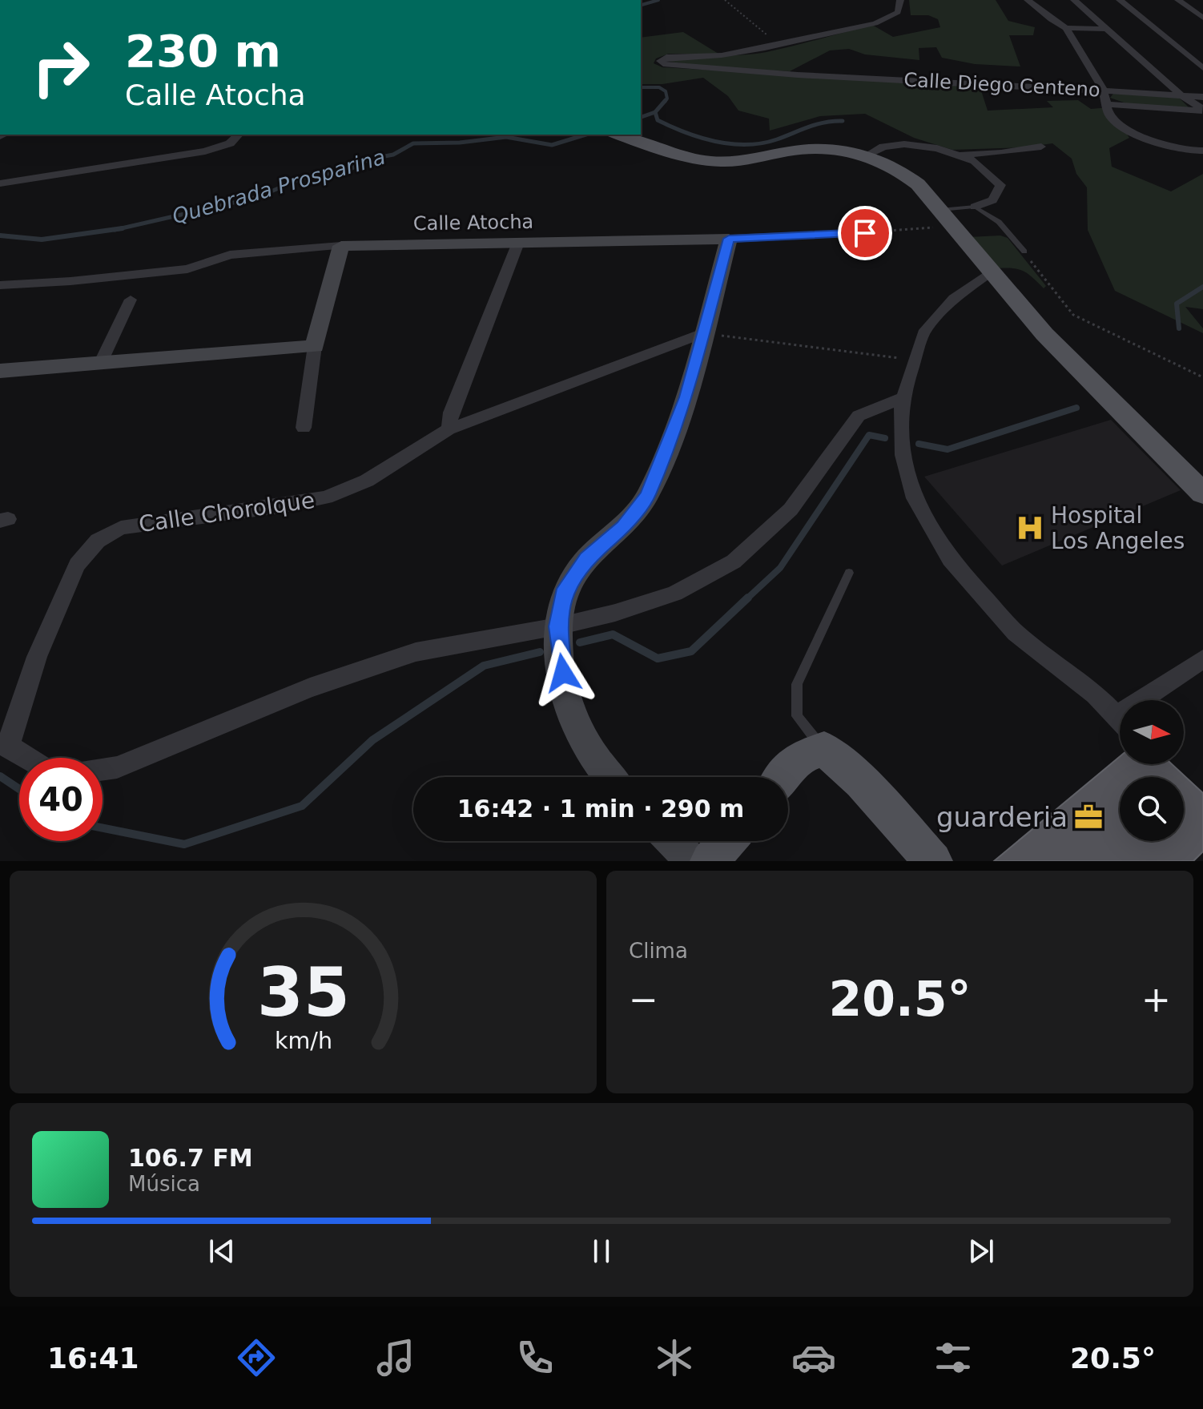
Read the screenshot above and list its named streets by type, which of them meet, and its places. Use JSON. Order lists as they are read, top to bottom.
{
  "streets": {
    "street": ["Calle Diego Centeno", "Calle Atocha", "Calle Chorolque"]
  },
  "water": ["Quebrada Prosparina"],
  "places": {
    "hospital": ["Hospital Los Angeles"],
    "office": ["guarderia"]
  },
  "north": "right",
  "page": {
    "turn": ["230 m", "Calle Atocha"],
    "limit": "40",
    "trip": "16:42 · 1 min · 290 m",
    "tile": "Clima",
    "heat": ["−", "20.5°", "+"],
    "song": ["106.7 FM", "Música"],
    "tabs": ["16:41", "20.5°"],
    "gauge": ["35", "km/h"]
  }
}
